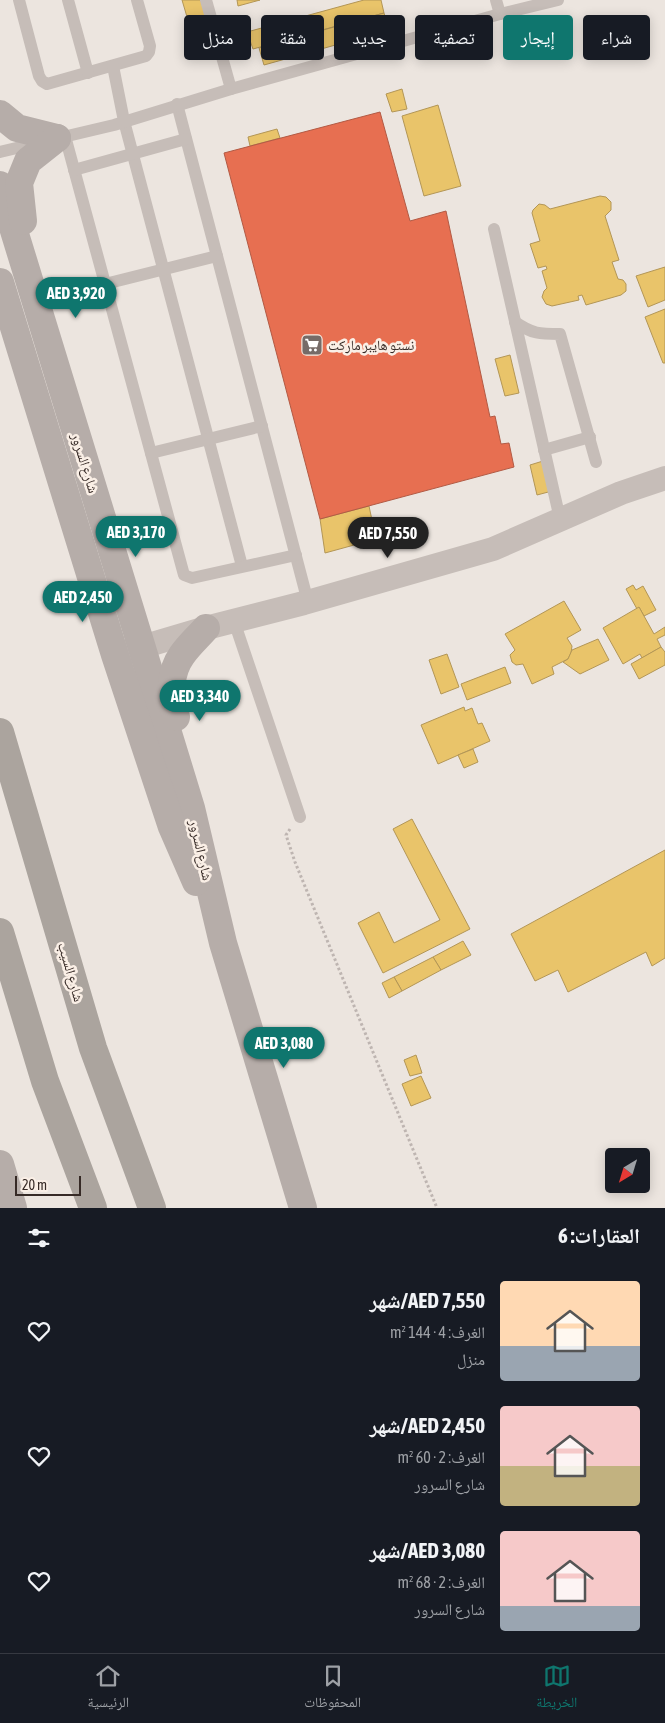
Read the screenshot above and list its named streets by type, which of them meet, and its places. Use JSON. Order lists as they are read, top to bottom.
{
  "streets": {
    "highway": ["شارع السيب"],
    "street": ["شارع السرور"]
  },
  "places": {
    "supermarket": ["نستو هايبر ماركت"]
  },
  "scale_bar": "20 m",
  "north": "bottom left",
  "page": {
    "chip": [
      "شراء",
      "إيجار",
      "تصفية",
      "جديد",
      "شقة",
      "منزل"
    ],
    "price": [
      "AED 3,920",
      "AED 3,170",
      "AED 7,550",
      "AED 2,450",
      "AED 3,340",
      "AED 3,080"
    ],
    "scale": "20 m",
    "heading": "العقارات: 6",
    "list": [
      {
        "name": "AED 7,550/شهر",
        "note": "الغرف: 4 · 144 m² · منزل"
      },
      {
        "name": "AED 2,450/شهر",
        "note": "الغرف: 2 · 60 m² · شارع السرور"
      },
      {
        "name": "AED 3,080/شهر",
        "note": "الغرف: 2 · 68 m² · شارع السرور"
      }
    ],
    "tabs": ["الخريطة", "المحفوظات", "الرئيسية"]
  }
}
